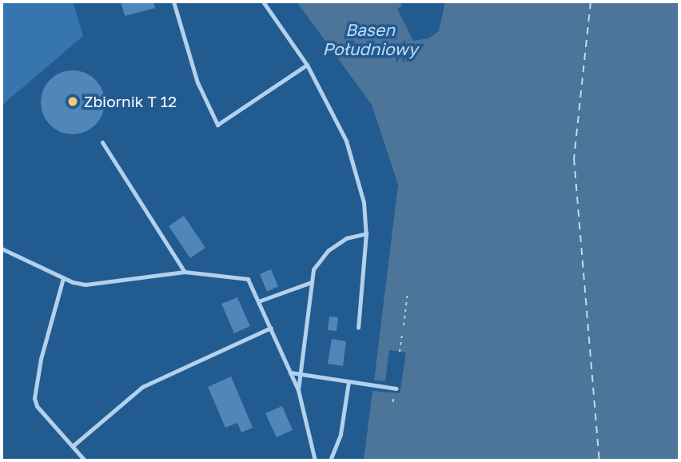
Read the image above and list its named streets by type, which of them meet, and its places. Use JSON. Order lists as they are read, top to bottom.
{
  "water": ["Basen Południowy"],
  "places": ["Zbiornik T 12"]
}
